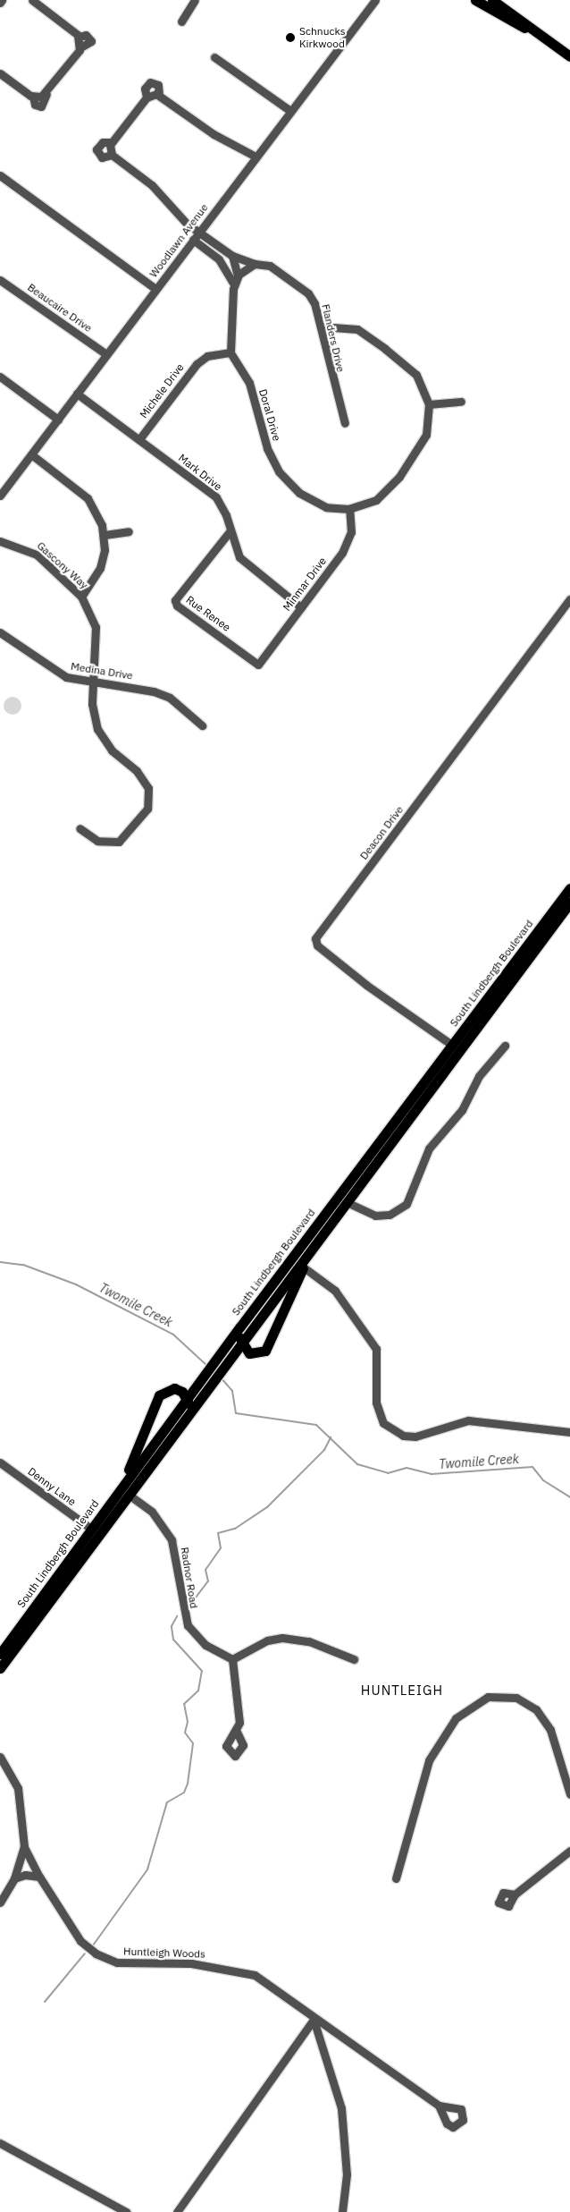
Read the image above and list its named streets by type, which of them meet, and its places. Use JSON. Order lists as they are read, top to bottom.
{
  "streets": {
    "main road": ["South Lindbergh Boulevard"],
    "street": [
      "Woodlawn Avenue",
      "Beaucaire Drive",
      "Flanders Drive",
      "Michele Drive",
      "Doral Drive",
      "Mark Drive",
      "Gascony Way",
      "Minmar Drive",
      "Rue Renee",
      "Medina Drive",
      "Deacon Drive",
      "Denny Lane",
      "Radnor Road",
      "Huntleigh Woods"
    ]
  },
  "crossings": [
    ["Woodlawn Avenue", "Beaucaire Drive"],
    ["Woodlawn Avenue", "Flanders Drive"],
    ["Woodlawn Avenue", "Mark Drive"],
    ["Michele Drive", "Doral Drive"],
    ["Michele Drive", "Mark Drive"],
    ["Doral Drive", "Minmar Drive"],
    ["Mark Drive", "Minmar Drive"],
    ["Mark Drive", "Rue Renee"],
    ["Gascony Way", "Medina Drive"],
    ["Minmar Drive", "Rue Renee"],
    ["Deacon Drive", "South Lindbergh Boulevard"],
    ["South Lindbergh Boulevard", "Denny Lane"],
    ["South Lindbergh Boulevard", "Radnor Road"]
  ],
  "districts": ["HUNTLEIGH"],
  "water": ["Twomile Creek"],
  "places": ["Schnucks Kirkwood"]
}
